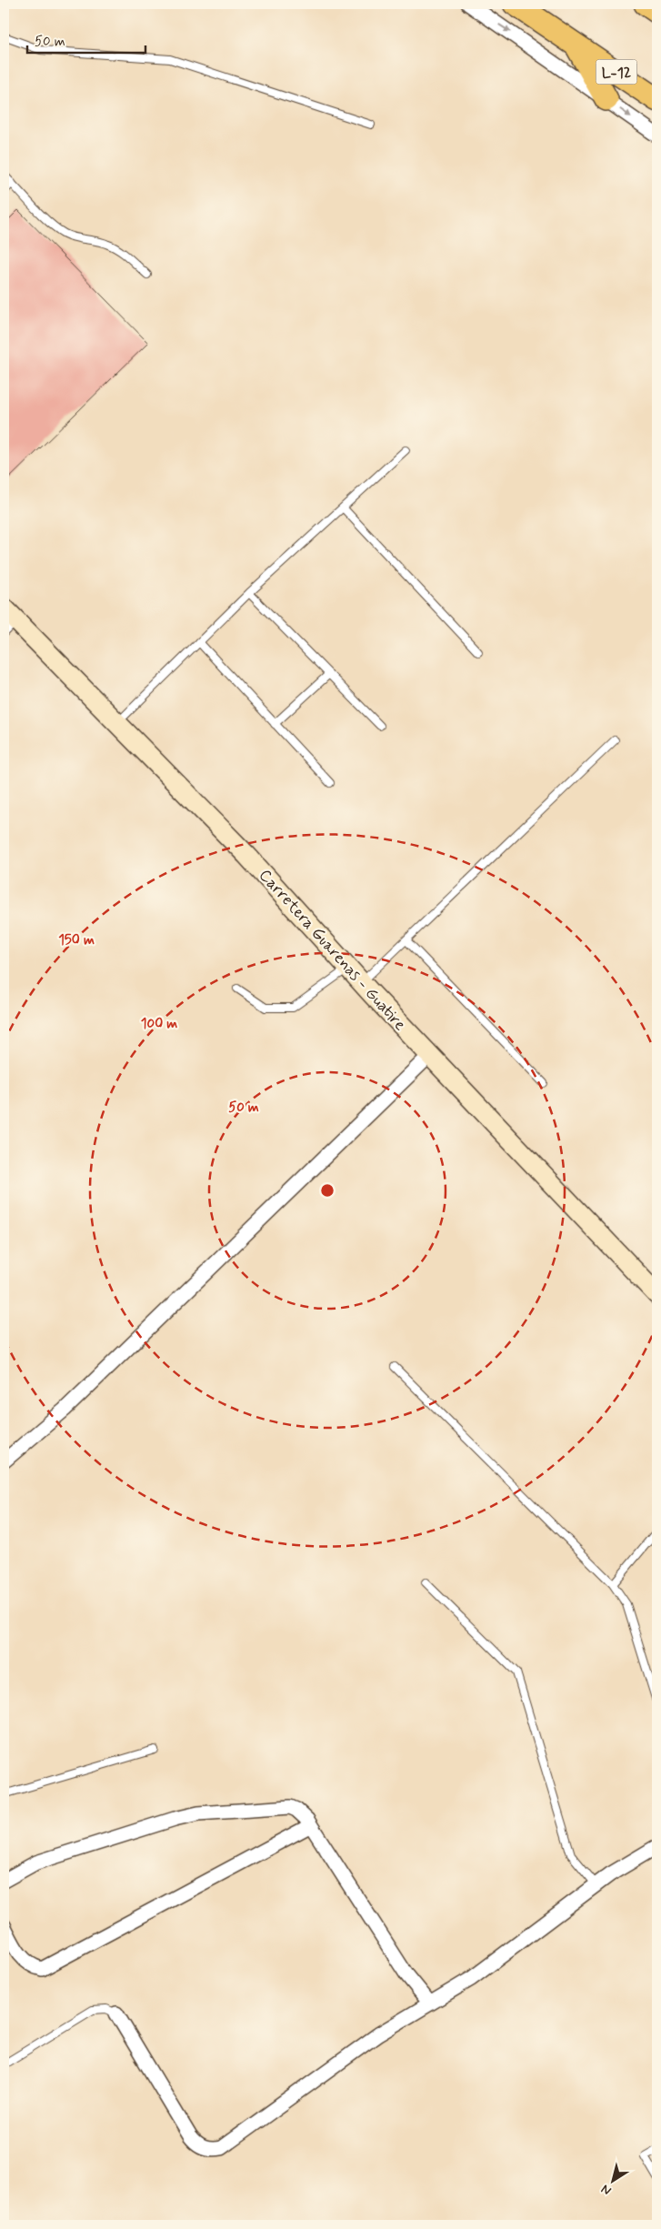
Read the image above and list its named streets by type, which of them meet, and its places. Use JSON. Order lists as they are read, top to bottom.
{
  "streets": {
    "highway": ["L-12"],
    "main road": ["Carretera Guarenas - Guatire"]
  },
  "scale_bar": "50 m",
  "north": "bottom left",
  "rings": ["150 m", "100 m", "50 m"]
}
